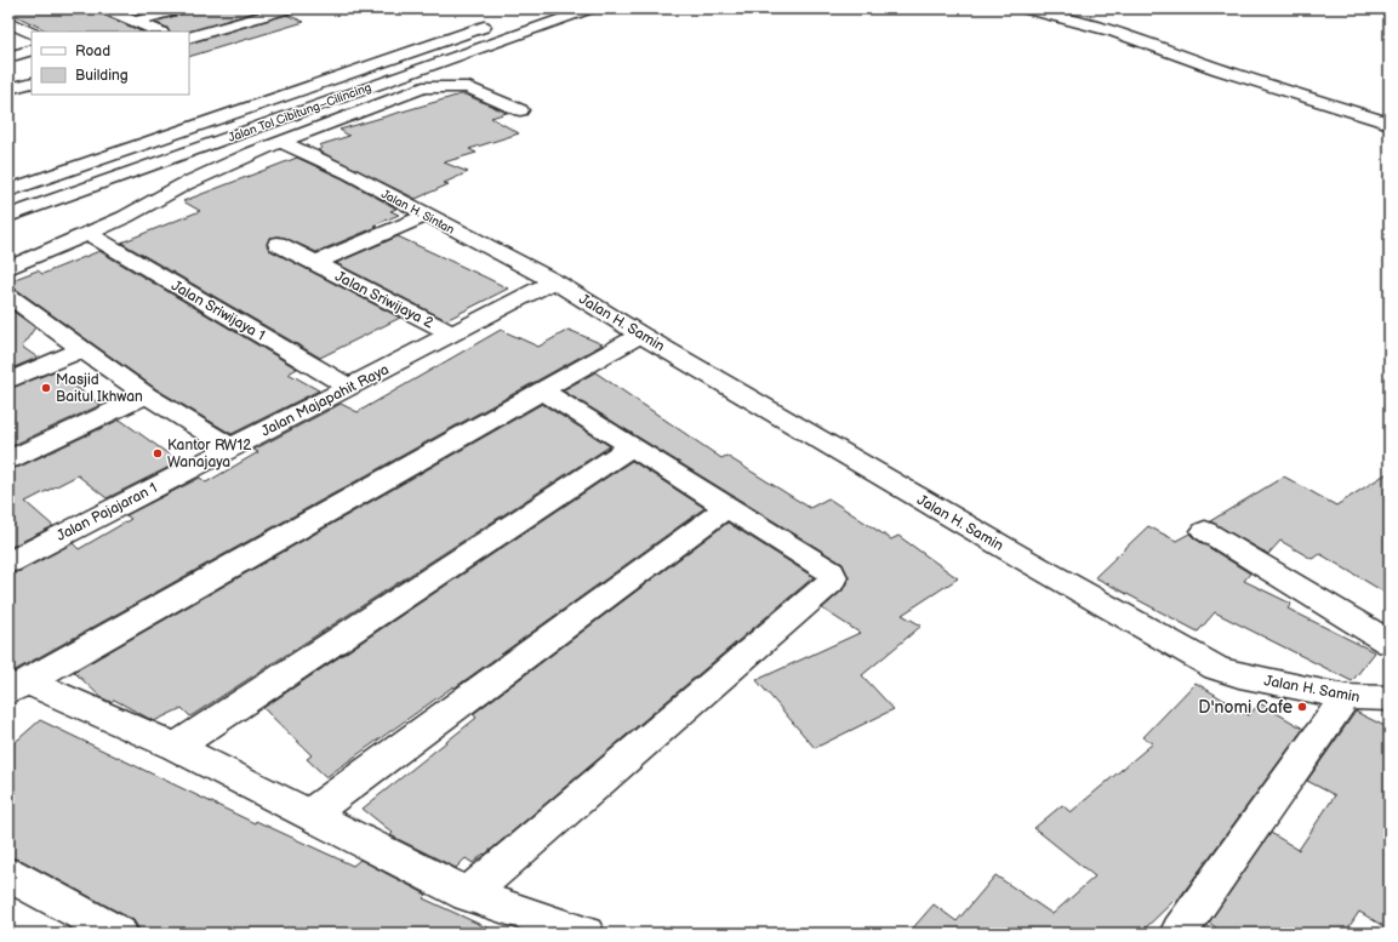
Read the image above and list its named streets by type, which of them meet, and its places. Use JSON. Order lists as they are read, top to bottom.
{
  "streets": {
    "main road": [
      "Jalan Tol Cibitung–Cilincing",
      "Jalan H. Sintan",
      "Jalan Sriwijaya 2",
      "Jalan Sriwijaya 1",
      "Jalan H. Samin",
      "Jalan Majapahit Raya",
      "Jalan Pajajaran 1"
    ]
  },
  "crossings": [
    ["Jalan H. Sintan", "Jalan Sriwijaya 2"],
    ["Jalan H. Sintan", "Jalan H. Samin"],
    ["Jalan H. Sintan", "Jalan Majapahit Raya"],
    ["Jalan Sriwijaya 2", "Jalan Majapahit Raya"],
    ["Jalan Sriwijaya 1", "Jalan Majapahit Raya"],
    ["Jalan H. Samin", "Jalan Majapahit Raya"],
    ["Jalan Majapahit Raya", "Jalan Pajajaran 1"]
  ],
  "places": ["Masjid Baitul Ikhwan", "Kantor RW12 Wanajaya", "D'nomi Cafe"],
  "legend": ["Road", "Building"]
}
